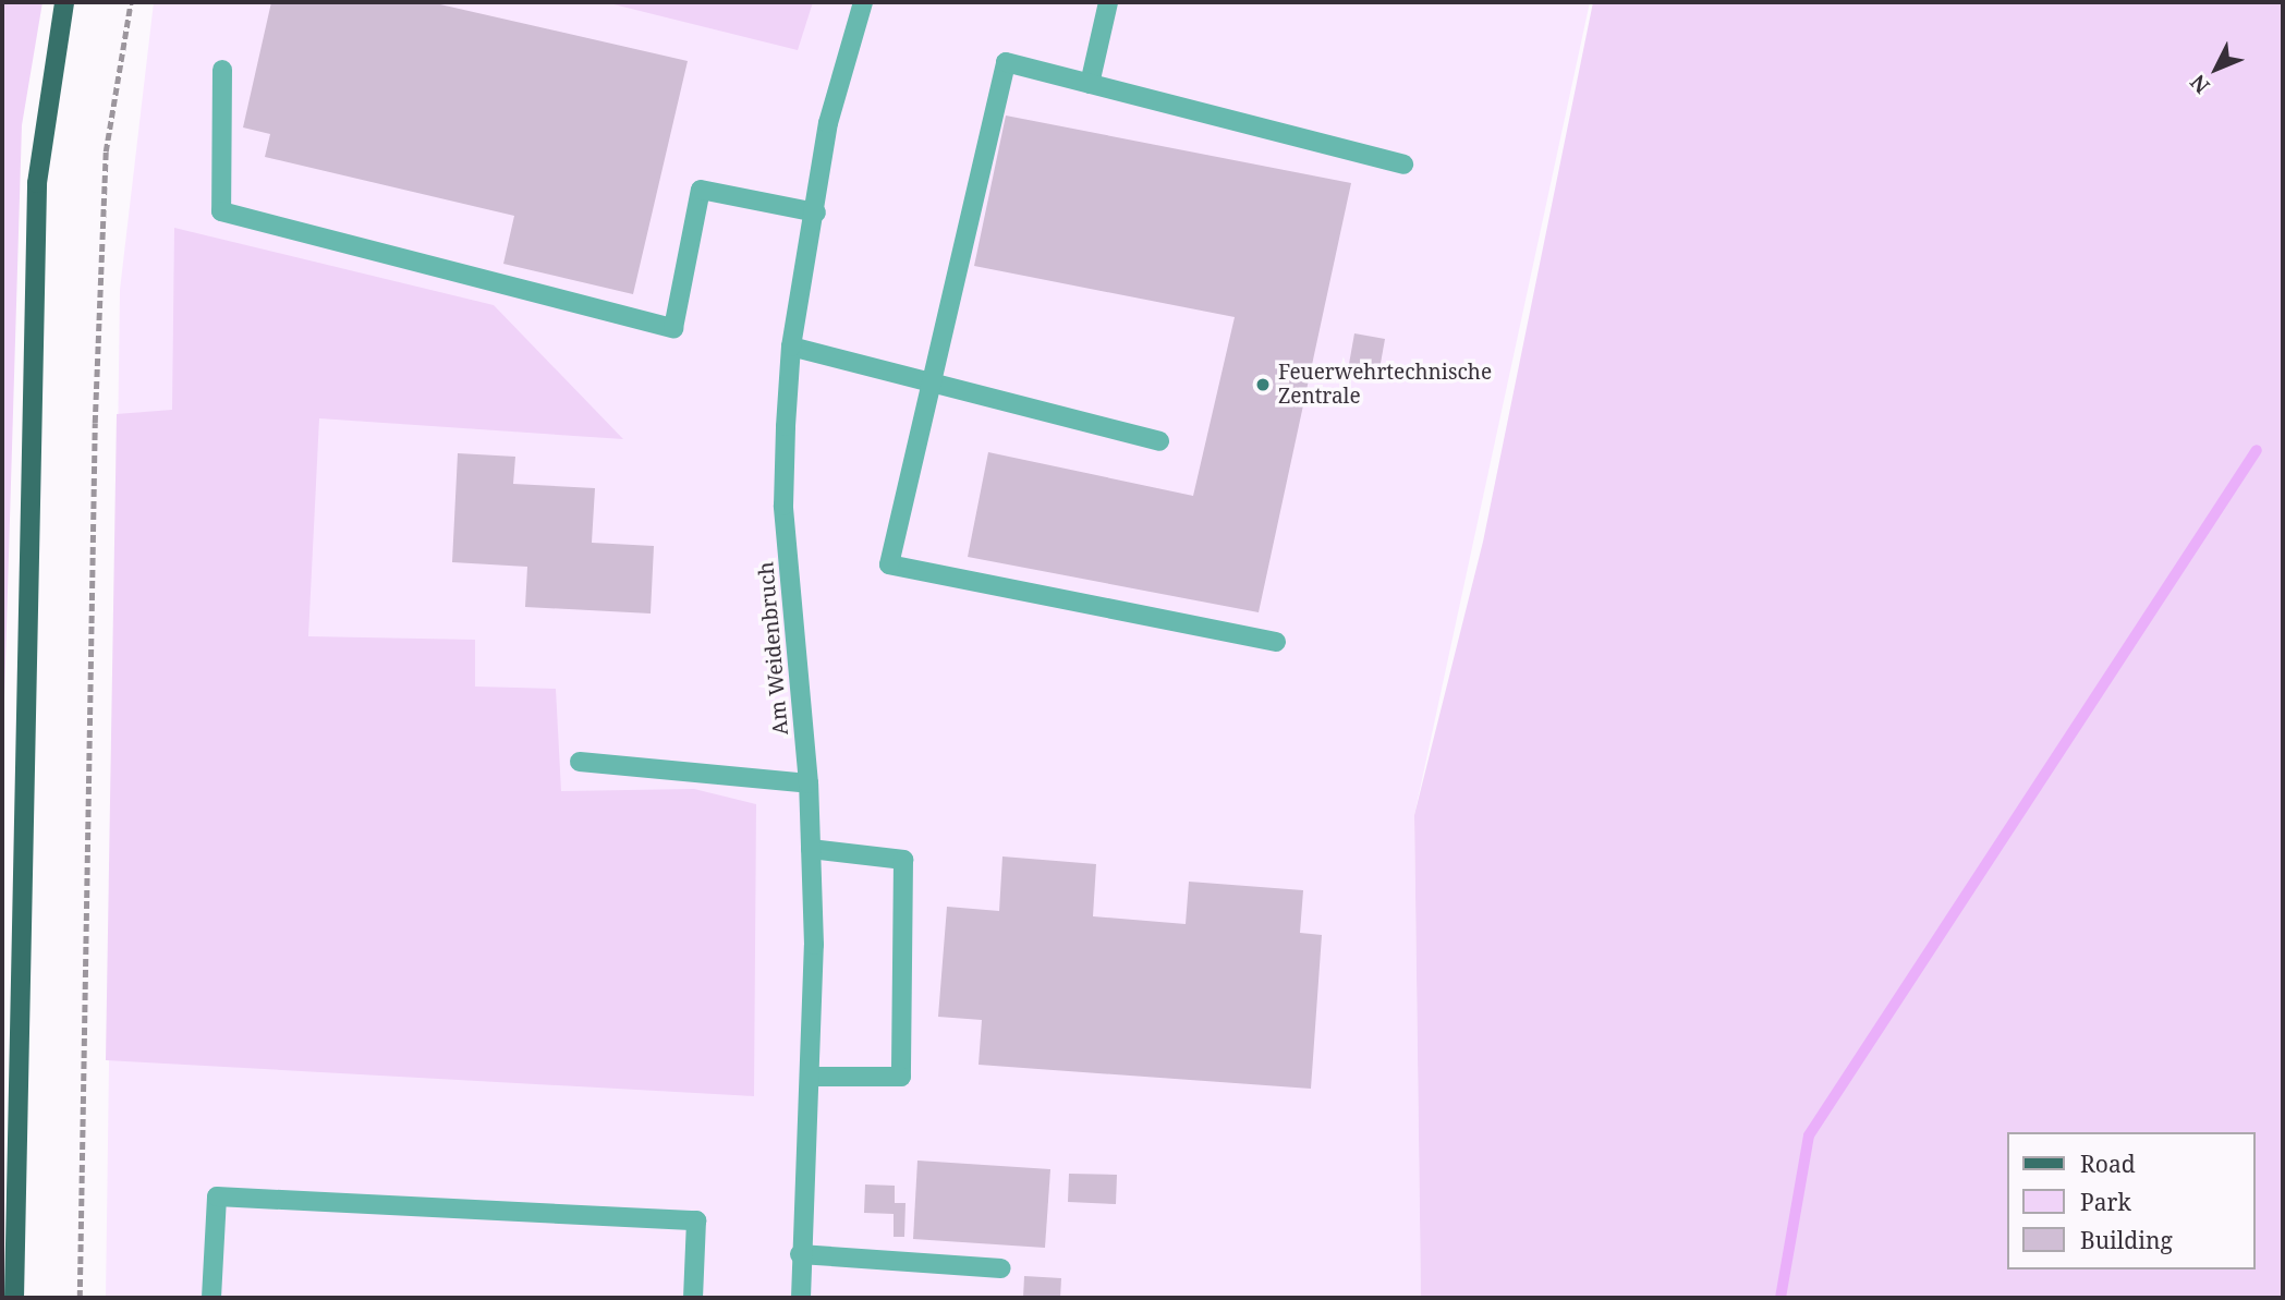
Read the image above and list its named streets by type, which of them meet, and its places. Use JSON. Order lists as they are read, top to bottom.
{
  "streets": {
    "street": ["Am Weidenbruch"]
  },
  "places": ["Feuerwehrtechnische Zentrale"],
  "legend": ["Road", "Park", "Building"],
  "north": "bottom left"
}
